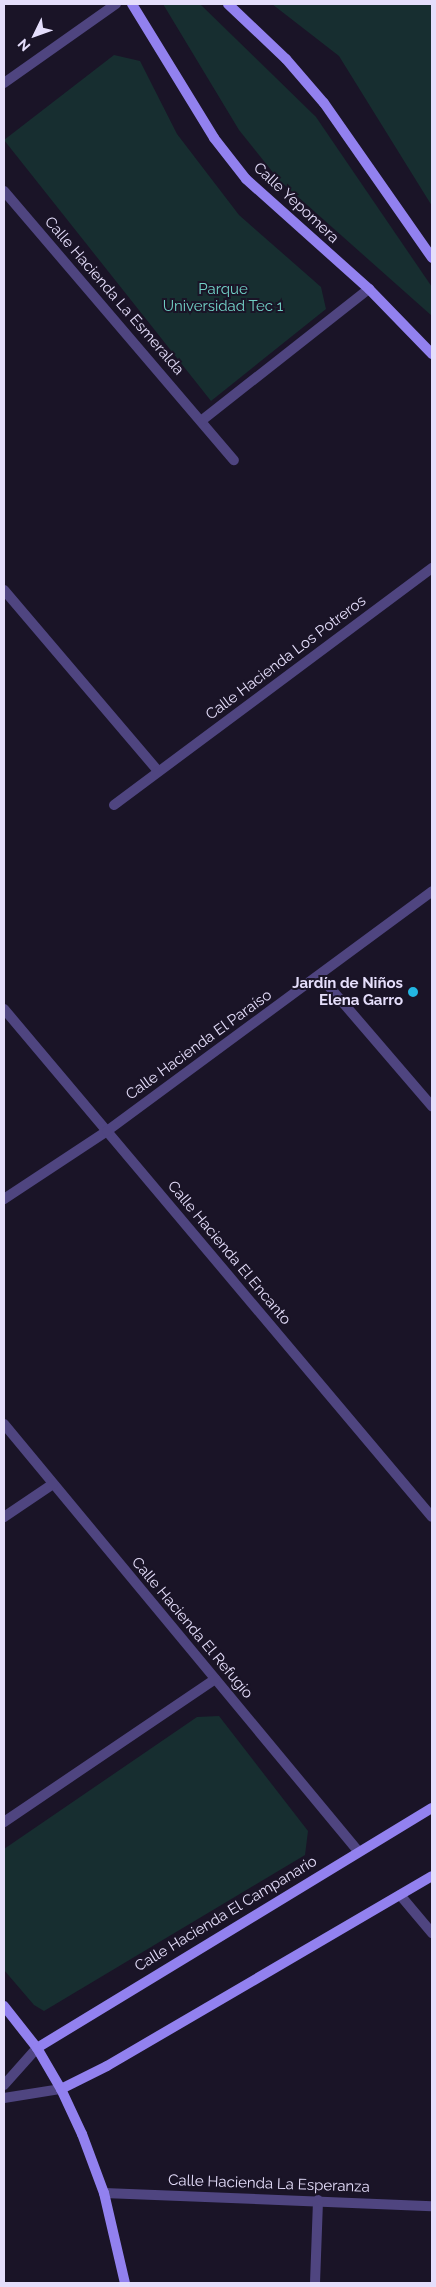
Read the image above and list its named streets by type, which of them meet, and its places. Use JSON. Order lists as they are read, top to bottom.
{
  "streets": {
    "street": [
      "Calle Yepomera",
      "Calle Hacienda La Esmeralda",
      "Calle Hacienda Los Potreros",
      "Calle Hacienda El Paraíso",
      "Calle Hacienda El Encanto",
      "Calle Hacienda El Refugio",
      "Calle Hacienda El Campanario",
      "Calle Hacienda La Esperanza"
    ]
  },
  "crossings": [
    ["Calle Hacienda El Paraíso", "Calle Hacienda El Encanto"],
    ["Calle Hacienda El Refugio", "Calle Hacienda El Campanario"]
  ],
  "parks": ["Parque Universidad Tec 1"],
  "places": ["Jardín de Niños Elena Garro"],
  "north": "bottom left"
}
